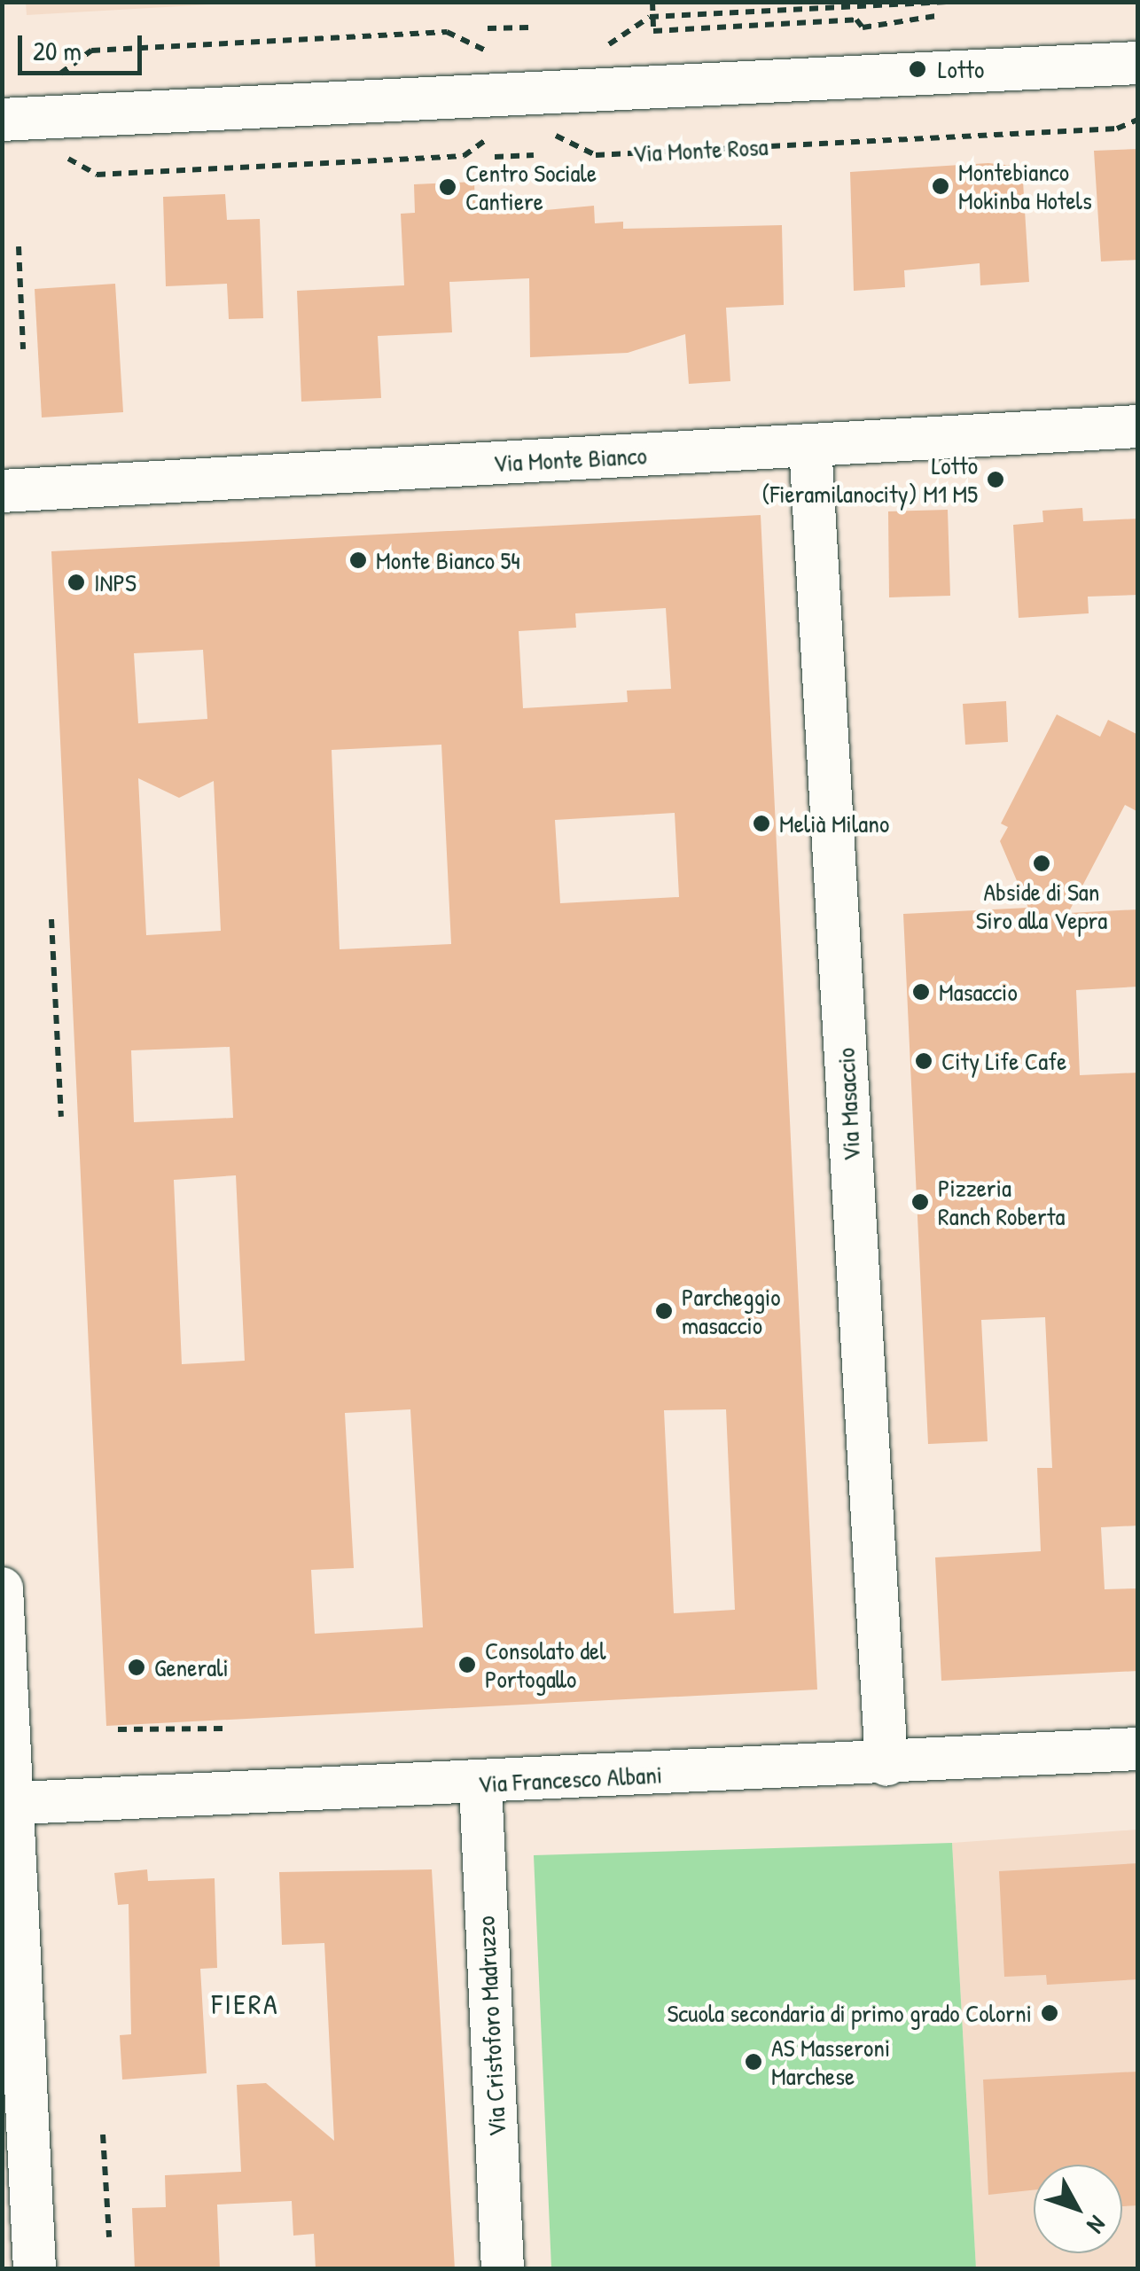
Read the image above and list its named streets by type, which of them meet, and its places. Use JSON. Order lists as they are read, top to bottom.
{
  "streets": {
    "street": [
      "Via Monte Bianco",
      "Via Masaccio",
      "Via Francesco Albani",
      "Via Cristoforo Madruzzo"
    ],
    "path": ["Via Monte Rosa"]
  },
  "crossings": [
    ["Via Monte Bianco", "Via Masaccio"],
    ["Via Masaccio", "Via Francesco Albani"],
    ["Via Francesco Albani", "Via Cristoforo Madruzzo"]
  ],
  "districts": ["FIERA"],
  "places": [
    "Lotto",
    "Montebianco Mokinba Hotels",
    "Centro Sociale Cantiere",
    "Lotto (Fieramilanocity) M1 M5",
    "Monte Bianco 54",
    "INPS",
    "Melià Milano",
    "Abside di San Siro alla Vepra",
    "Masaccio",
    "City Life Cafe",
    "Pizzeria Ranch Roberta",
    "Parcheggio masaccio",
    "Consolato del Portogallo",
    "Generali",
    "Scuola secondaria di primo grado Colorni",
    "AS Masseroni Marchese"
  ],
  "scale_bar": "20 m",
  "north": "bottom right"
}
